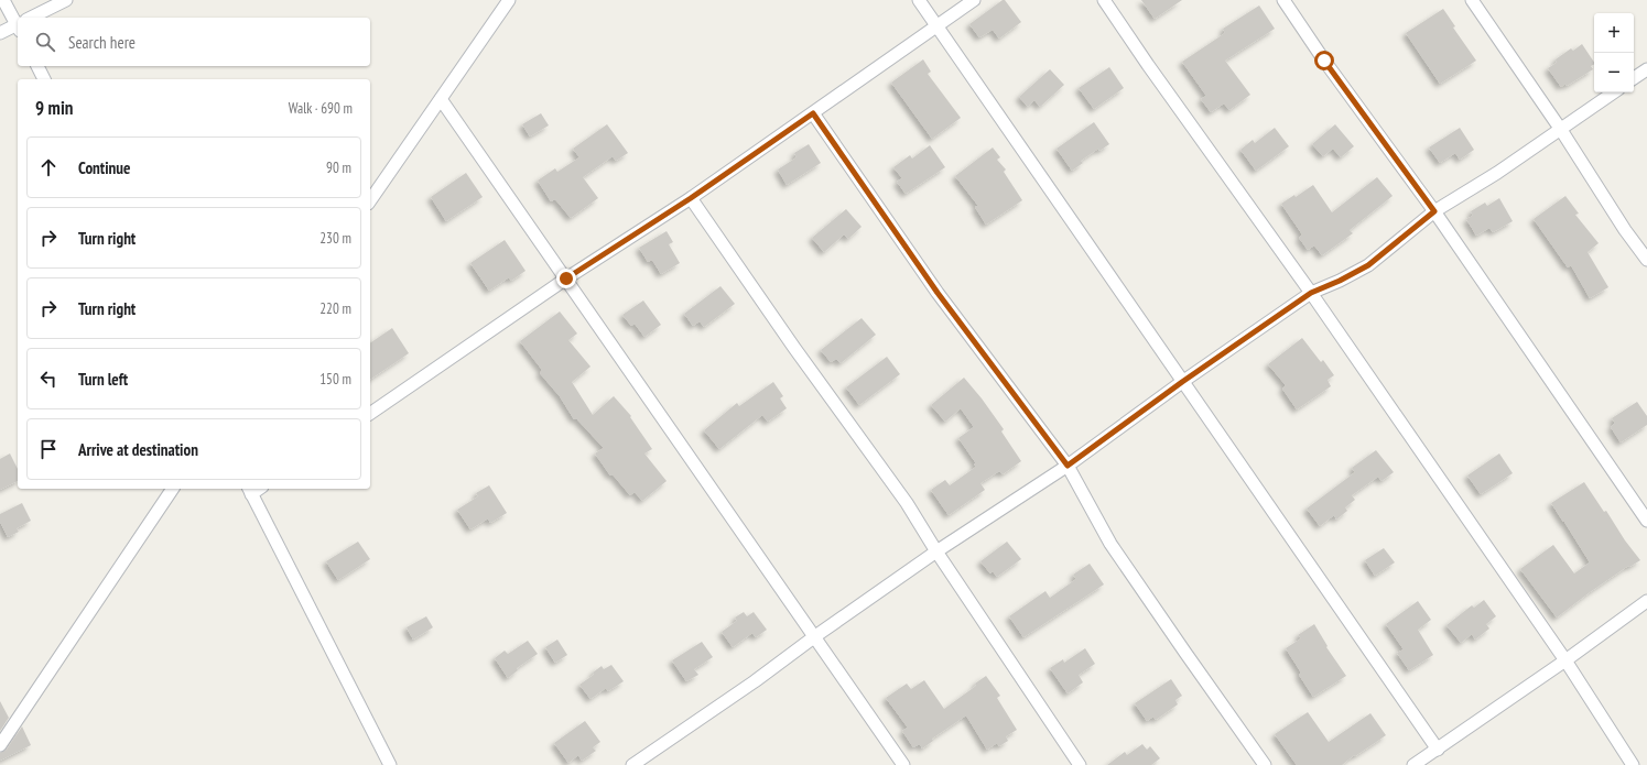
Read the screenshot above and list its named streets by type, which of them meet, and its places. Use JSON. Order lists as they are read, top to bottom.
{
  "page": {
    "map_buttons": ["+", "−"],
    "search": "Search here",
    "heading": ["9 min", "Walk · 690 m"],
    "list": [
      ["Continue", "90 m"],
      ["Turn right", "230 m"],
      ["Turn right", "220 m"],
      ["Turn left", "150 m"],
      "Arrive at destination"
    ]
  }
}
